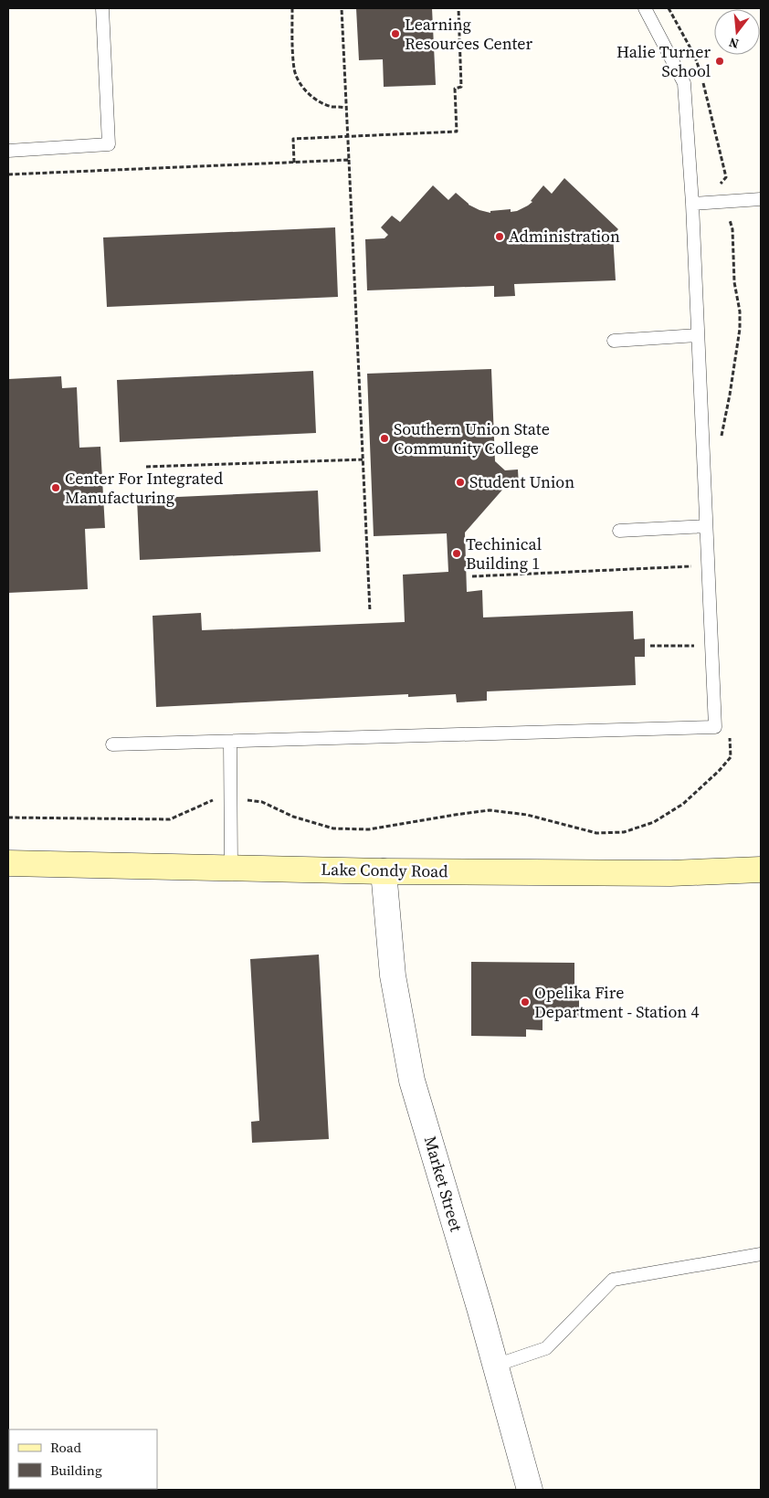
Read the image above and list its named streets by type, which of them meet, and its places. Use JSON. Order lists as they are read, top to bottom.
{
  "streets": {
    "street": ["Lake Condy Road", "Market Street"]
  },
  "crossings": [
    ["Lake Condy Road", "Market Street"]
  ],
  "places": [
    "Learning Resources Center",
    "Halie Turner School",
    "Administration",
    "Southern Union State Community College",
    "Student Union",
    "Center For Integrated Manufacturing",
    "Techinical Building 1",
    "Opelika Fire Department - Station 4"
  ],
  "legend": ["Road", "Building"],
  "north": "bottom"
}
